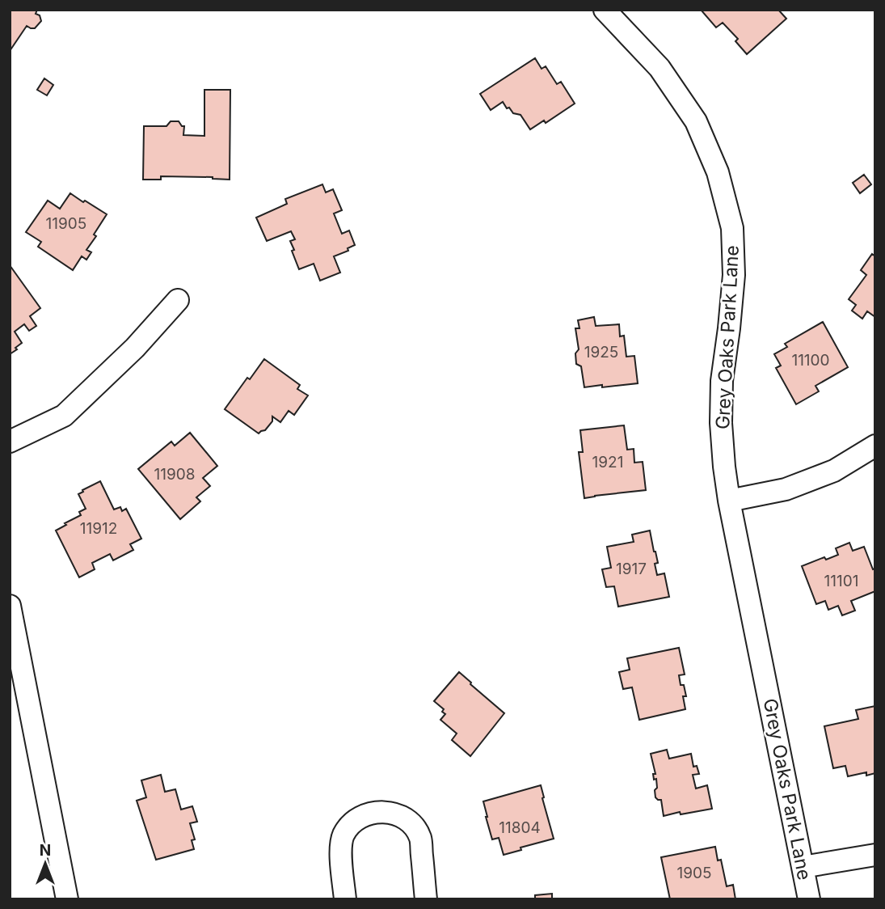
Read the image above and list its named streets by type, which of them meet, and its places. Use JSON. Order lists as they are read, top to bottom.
{
  "streets": {
    "street": ["Grey Oaks Park Lane"]
  },
  "house_numbers": [
    "11905",
    "1925",
    "11100",
    "1921",
    "11908",
    "11912",
    "1917",
    "11101",
    "11804",
    "1905"
  ],
  "north": "top"
}
